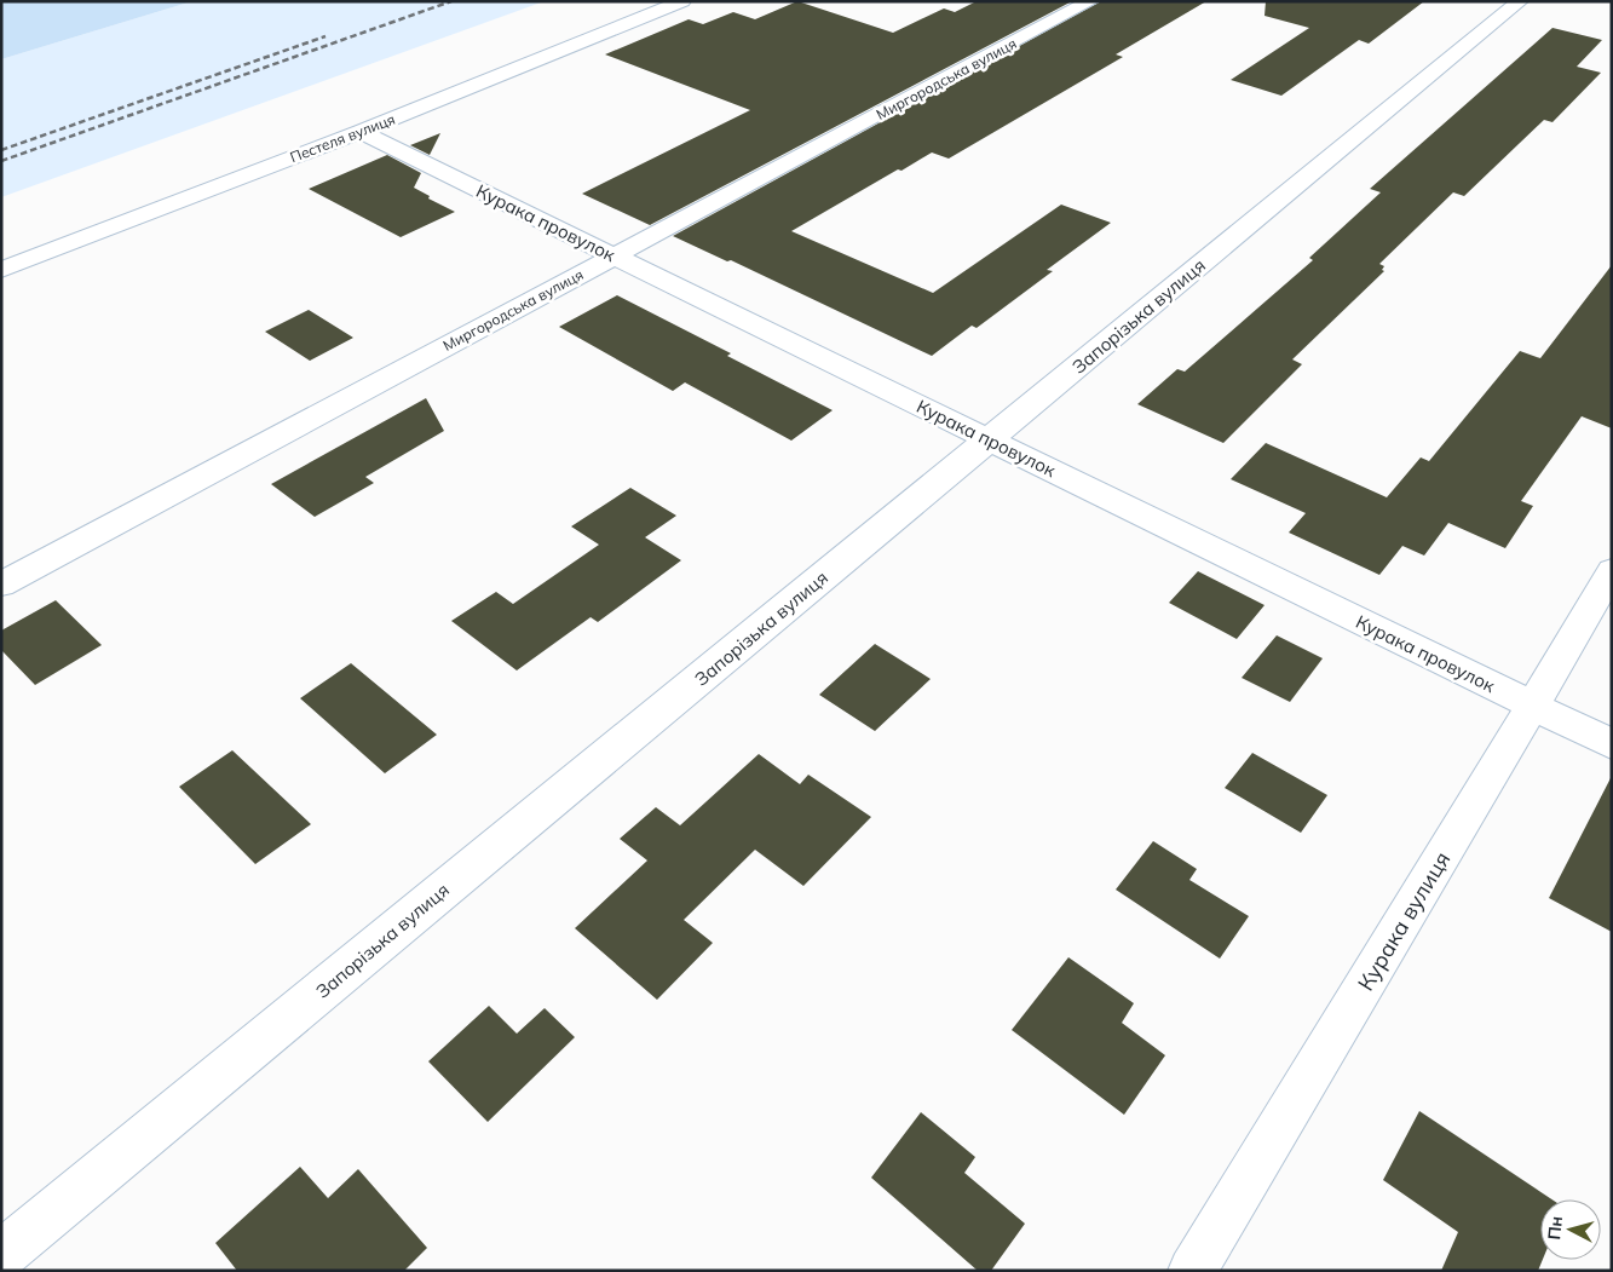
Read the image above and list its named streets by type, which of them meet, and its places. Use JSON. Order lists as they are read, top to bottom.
{
  "streets": {
    "street": [
      "Миргородська вулиця",
      "Пестеля вулиця",
      "Курака провулок",
      "Запорізька вулиця",
      "Курака вулиця"
    ]
  },
  "crossings": [
    ["Миргородська вулиця", "Курака провулок"],
    ["Пестеля вулиця", "Курака провулок"],
    ["Курака провулок", "Запорізька вулиця"],
    ["Курака провулок", "Курака вулиця"]
  ],
  "north": "left"
}
